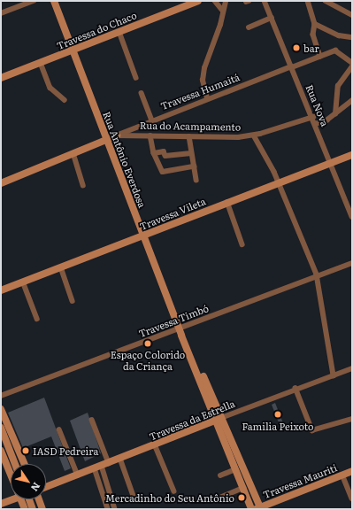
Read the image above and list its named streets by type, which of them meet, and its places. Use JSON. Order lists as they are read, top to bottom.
{
  "streets": {
    "street": [
      "Travessa do Chaco",
      "Travessa Humaitá",
      "Rua Nova",
      "Rua do Acampamento",
      "Rua Antônio Everdosa",
      "Travessa Vileta",
      "Travessa Timbó",
      "Travessa da Estrella",
      "Travessa Mauriti"
    ]
  },
  "crossings": [
    ["Travessa do Chaco", "Rua Antônio Everdosa"],
    ["Travessa Humaitá", "Rua Nova"],
    ["Travessa Humaitá", "Rua do Acampamento"],
    ["Rua Nova", "Rua do Acampamento"],
    ["Rua Nova", "Travessa Vileta"],
    ["Rua do Acampamento", "Rua Antônio Everdosa"],
    ["Rua Antônio Everdosa", "Travessa Vileta"],
    ["Rua Antônio Everdosa", "Travessa Timbó"],
    ["Rua Antônio Everdosa", "Travessa da Estrella"],
    ["Rua Antônio Everdosa", "Travessa Mauriti"]
  ],
  "places": [
    "bar",
    "Espaço Colorido da Criança",
    "Familia Peixoto",
    "IASD Pedreira",
    "Mercadinho do Seu Antônio"
  ],
  "north": "bottom right"
}
